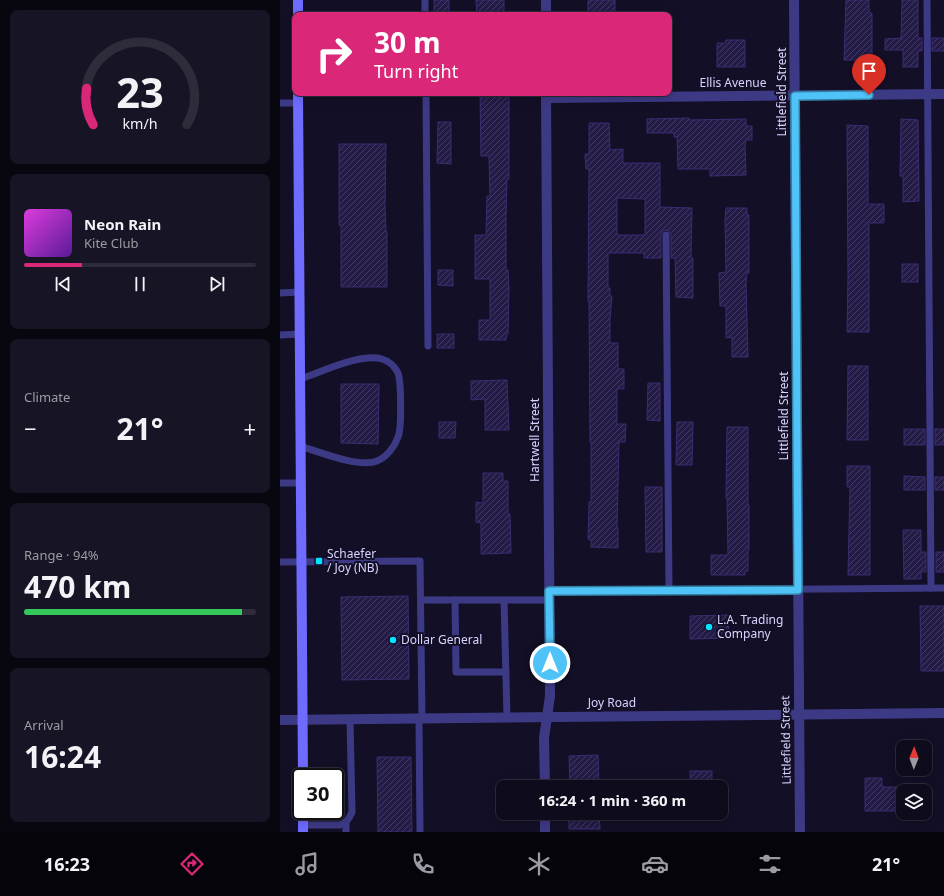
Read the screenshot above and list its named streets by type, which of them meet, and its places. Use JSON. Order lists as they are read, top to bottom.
{
  "streets": {
    "street": [
      "Ellis Avenue",
      "Littlefield Street",
      "Hartwell Street",
      "Joy Road"
    ]
  },
  "crossings": [
    ["Ellis Avenue", "Littlefield Street"],
    ["Littlefield Street", "Joy Road"],
    ["Hartwell Street", "Joy Road"]
  ],
  "places": {
    "transit": ["Schaefer / Joy (NB)"],
    "other": ["L.A. Trading Company", "Dollar General"]
  },
  "north": "top",
  "page": {
    "turn": ["30 m", "Turn right"],
    "song": ["Neon Rain", "Kite Club"],
    "tile": [
      "Climate",
      ["Range · 94%", "470 km"],
      ["Arrival", "16:24"]
    ],
    "heat": ["−", "21°", "+"],
    "limit": "30",
    "trip": "16:24 · 1 min · 360 m",
    "tabs": ["16:23", "21°"],
    "gauge": ["23", "km/h"]
  }
}
